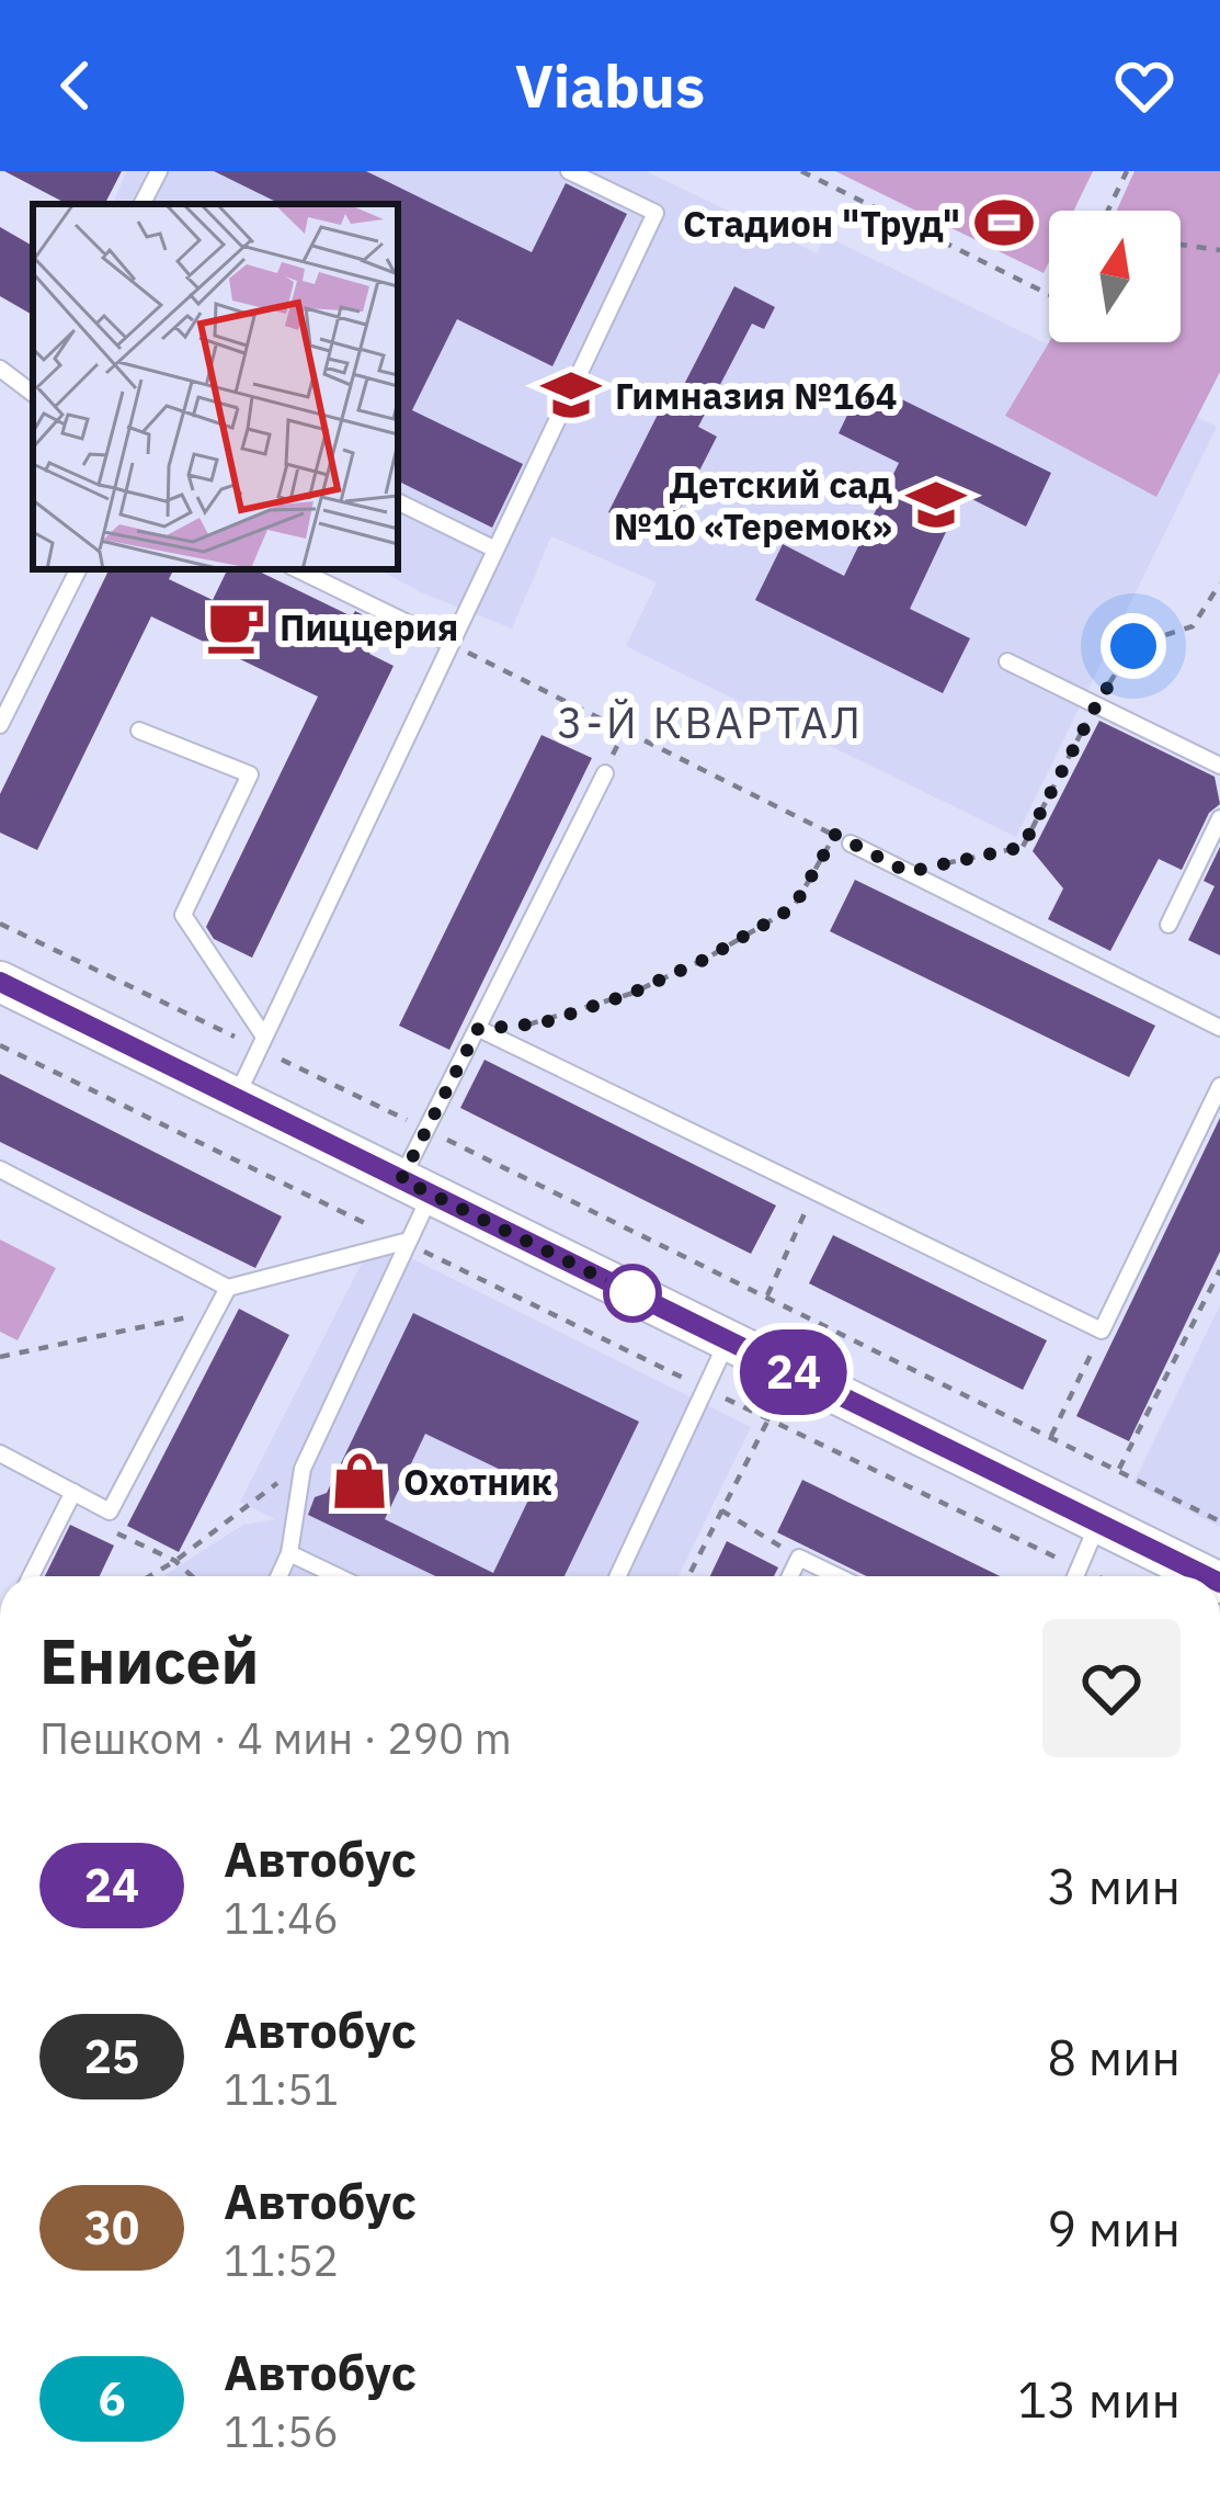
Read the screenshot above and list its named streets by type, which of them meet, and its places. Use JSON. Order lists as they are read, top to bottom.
{
  "districts": ["3-Й КВАРТАЛ"],
  "places": {
    "sports": ["Стадион \"Труд\""],
    "school or university": ["Гимназия №164", "Детский сад №10 «Теремок»"],
    "cafe": ["Пиццерия"],
    "shop": ["Охотник"]
  },
  "lines": ["bus line 24"],
  "north": "top",
  "page": {
    "header": "Viabus",
    "on_map": "24",
    "heading": ["Енисей", "Пешком · 4 мин · 290 m"],
    "list": [
      {
        "mark": "24",
        "name": "Автобус",
        "note": "11:46",
        "value": "3 мин"
      },
      {
        "mark": "25",
        "name": "Автобус",
        "note": "11:51",
        "value": "8 мин"
      },
      {
        "mark": "30",
        "name": "Автобус",
        "note": "11:52",
        "value": "9 мин"
      },
      {
        "mark": "6",
        "name": "Автобус",
        "note": "11:56",
        "value": "13 мин"
      }
    ]
  }
}
